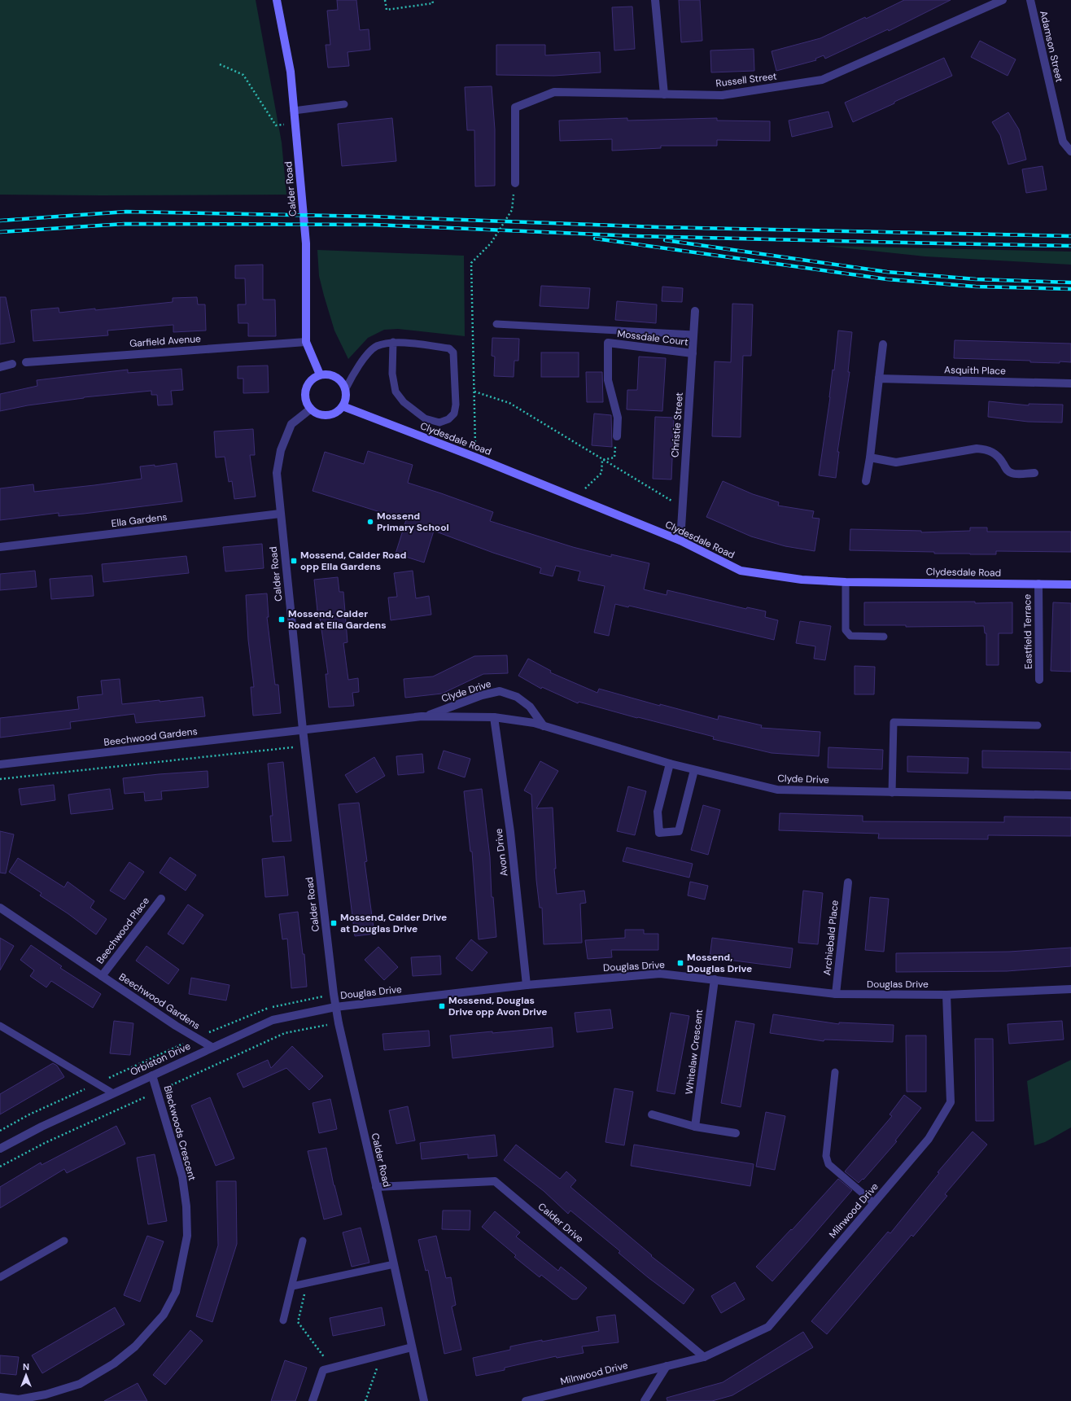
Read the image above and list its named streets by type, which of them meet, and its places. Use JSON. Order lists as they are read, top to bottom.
{
  "streets": {
    "main road": ["Calder Road", "Clydesdale Road"],
    "street": [
      "Adamson Street",
      "Russell Street",
      "Mossdale Court",
      "Garfield Avenue",
      "Asquith Place",
      "Christie Street",
      "Ella Gardens",
      "Eastfield Terrace",
      "Clyde Drive",
      "Beechwood Gardens",
      "Avon Drive",
      "Beechwood Place",
      "Archiebald Place",
      "Douglas Drive",
      "Whitelaw Crescent",
      "Orbiston Drive",
      "Blackwoods Crescent",
      "Milnwood Drive",
      "Calder Drive"
    ]
  },
  "crossings": [
    ["Calder Road", "Garfield Avenue"],
    ["Calder Road", "Clydesdale Road"],
    ["Calder Road", "Ella Gardens"],
    ["Calder Road", "Clyde Drive"],
    ["Calder Road", "Beechwood Gardens"],
    ["Calder Road", "Douglas Drive"],
    ["Calder Road", "Orbiston Drive"],
    ["Calder Road", "Calder Drive"],
    ["Mossdale Court", "Christie Street"],
    ["Christie Street", "Clydesdale Road"],
    ["Clydesdale Road", "Eastfield Terrace"],
    ["Clyde Drive", "Beechwood Gardens"],
    ["Clyde Drive", "Avon Drive"],
    ["Beechwood Gardens", "Beechwood Place"],
    ["Beechwood Gardens", "Orbiston Drive"],
    ["Avon Drive", "Douglas Drive"],
    ["Archiebald Place", "Douglas Drive"],
    ["Douglas Drive", "Whitelaw Crescent"],
    ["Douglas Drive", "Orbiston Drive"],
    ["Douglas Drive", "Milnwood Drive"],
    ["Orbiston Drive", "Blackwoods Crescent"],
    ["Milnwood Drive", "Calder Drive"]
  ],
  "places": {
    "other": ["Mossend Primary School"],
    "transit": [
      "Mossend, Calder Road opp Ella Gardens",
      "Mossend, Calder Road at Ella Gardens",
      "Mossend, Calder Drive at Douglas Drive",
      "Mossend, Douglas Drive",
      "Mossend, Douglas Drive opp Avon Drive"
    ]
  },
  "north": "top"
}
